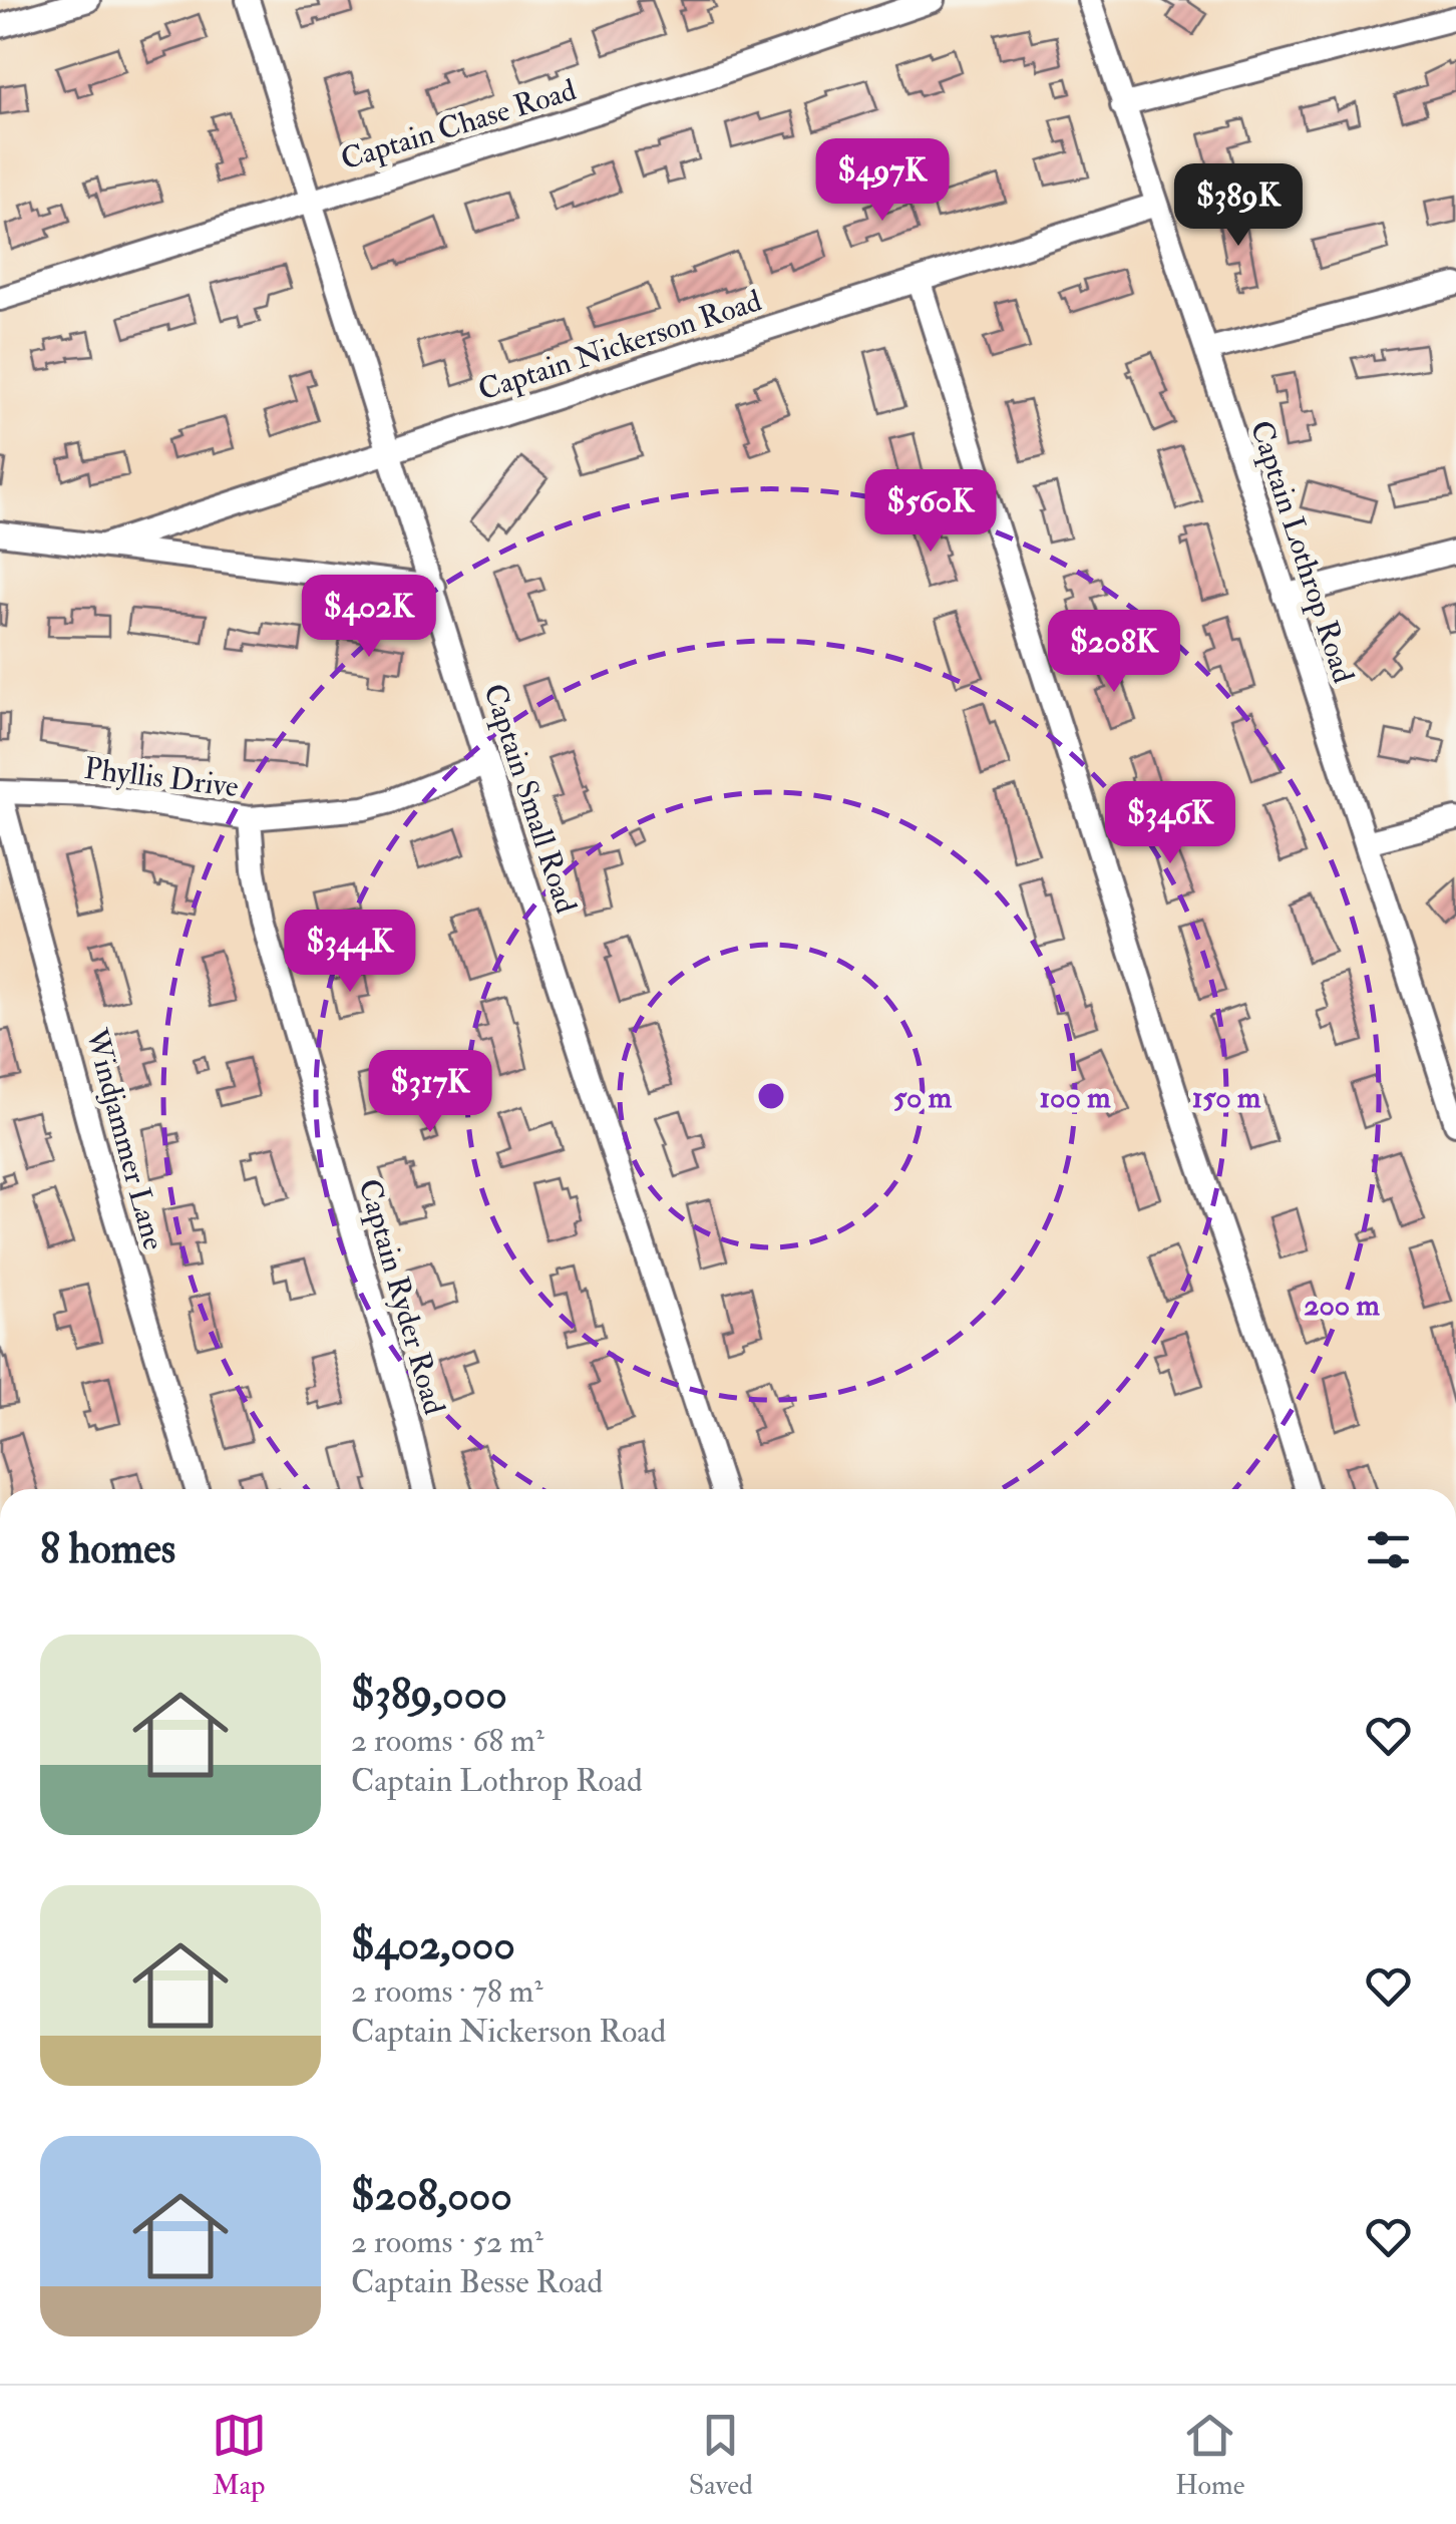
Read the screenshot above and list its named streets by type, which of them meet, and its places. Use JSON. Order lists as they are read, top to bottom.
{
  "streets": {
    "street": [
      "Captain Chase Road",
      "Captain Nickerson Road",
      "Captain Lothrop Road",
      "Phyllis Drive",
      "Captain Small Road",
      "Windjammer Lane",
      "Captain Ryder Road"
    ]
  },
  "crossings": [
    ["Captain Chase Road", "Captain Small Road"],
    ["Captain Nickerson Road", "Captain Lothrop Road"],
    ["Captain Nickerson Road", "Captain Small Road"],
    ["Phyllis Drive", "Captain Small Road"],
    ["Phyllis Drive", "Windjammer Lane"],
    ["Phyllis Drive", "Captain Ryder Road"]
  ],
  "page": {
    "price": [
      "$497K",
      "$389K",
      "$560K",
      "$402K",
      "$208K",
      "$346K",
      "$344K",
      "$317K"
    ],
    "heading": "8 homes",
    "list": [
      {
        "name": "$389,000",
        "note": "2 rooms · 68 m² · Captain Lothrop Road"
      },
      {
        "name": "$402,000",
        "note": "2 rooms · 78 m² · Captain Nickerson Road"
      },
      {
        "name": "$208,000",
        "note": "2 rooms · 52 m² · Captain Besse Road"
      }
    ],
    "tabs": ["Map", "Saved", "Home"]
  },
  "rings": [
    "50 m",
    "100 m",
    "150 m",
    "200 m"
  ]
}
